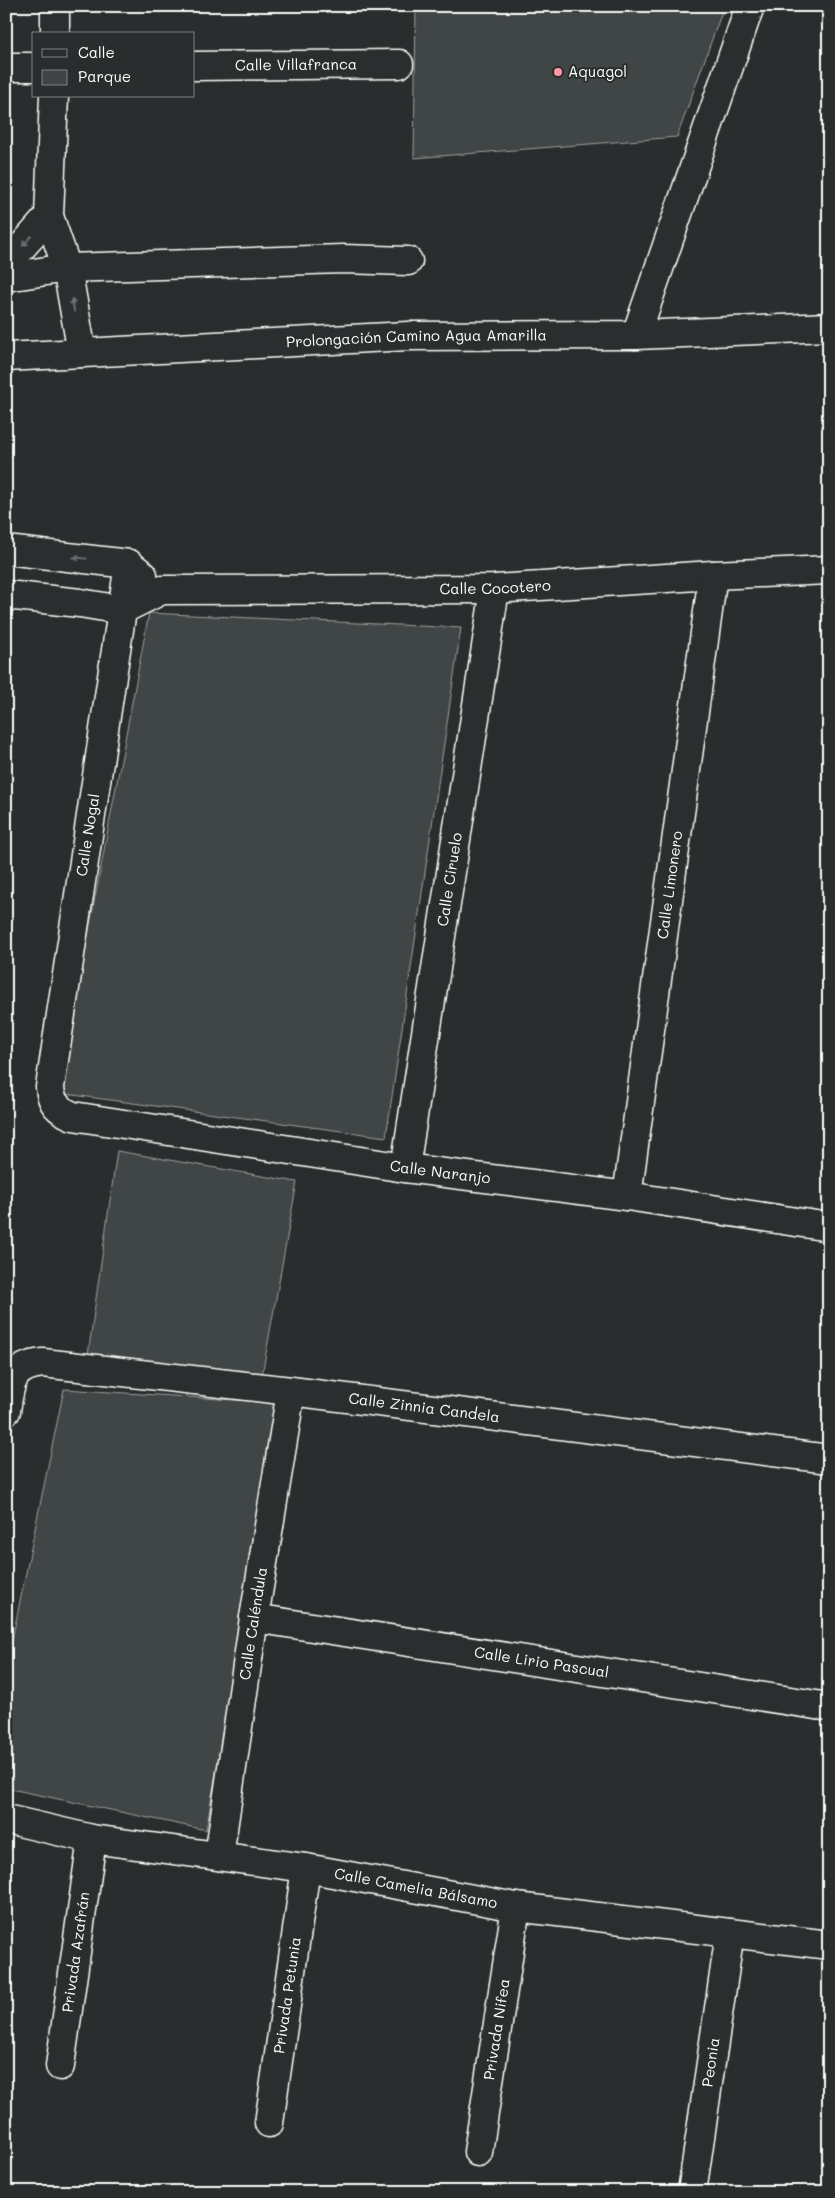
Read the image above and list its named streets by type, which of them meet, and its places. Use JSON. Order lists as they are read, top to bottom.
{
  "streets": {
    "street": [
      "Calle Villafranca",
      "Prolongación Camino Agua Amarilla",
      "Calle Cocotero",
      "Calle Nogal",
      "Calle Ciruelo",
      "Calle Limonero",
      "Calle Naranjo",
      "Calle Zinnia Candela",
      "Calle Caléndula",
      "Calle Lirio Pascual",
      "Calle Camelia Bálsamo",
      "Privada Azafrán",
      "Privada Petunia",
      "Privada Nifea",
      "Peonia"
    ]
  },
  "crossings": [
    ["Calle Cocotero", "Calle Nogal"],
    ["Calle Cocotero", "Calle Ciruelo"],
    ["Calle Cocotero", "Calle Limonero"],
    ["Calle Nogal", "Calle Naranjo"],
    ["Calle Ciruelo", "Calle Naranjo"],
    ["Calle Limonero", "Calle Naranjo"],
    ["Calle Zinnia Candela", "Calle Caléndula"],
    ["Calle Caléndula", "Calle Lirio Pascual"],
    ["Calle Caléndula", "Calle Camelia Bálsamo"],
    ["Calle Camelia Bálsamo", "Privada Azafrán"],
    ["Calle Camelia Bálsamo", "Privada Petunia"],
    ["Calle Camelia Bálsamo", "Privada Nifea"],
    ["Calle Camelia Bálsamo", "Peonia"]
  ],
  "places": ["Aquagol"],
  "legend": ["Calle", "Parque"]
}
